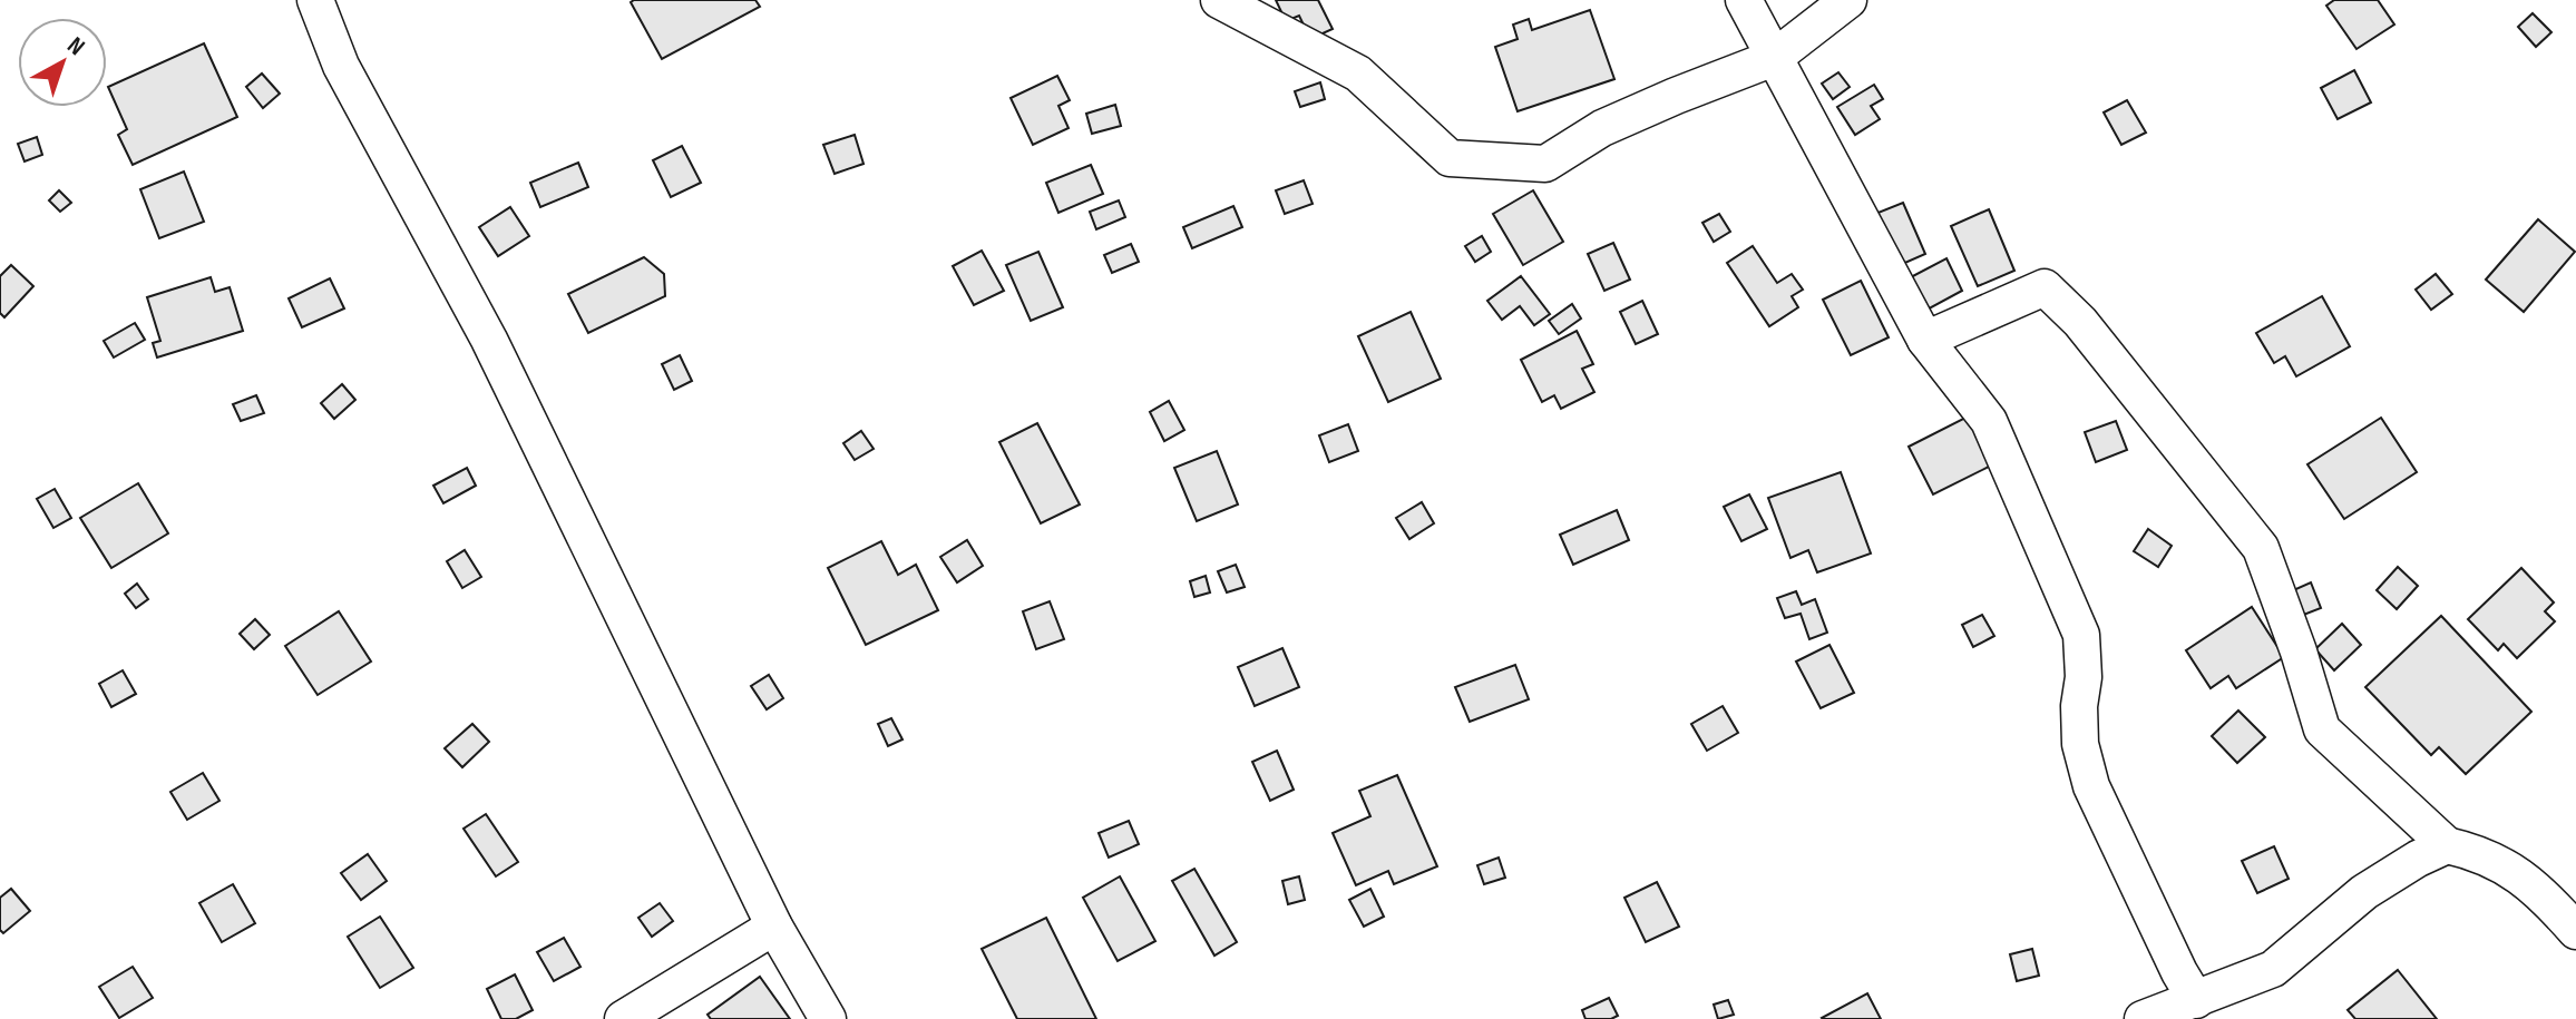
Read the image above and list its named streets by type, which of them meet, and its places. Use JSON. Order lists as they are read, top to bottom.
{
  "north": "top right"
}
